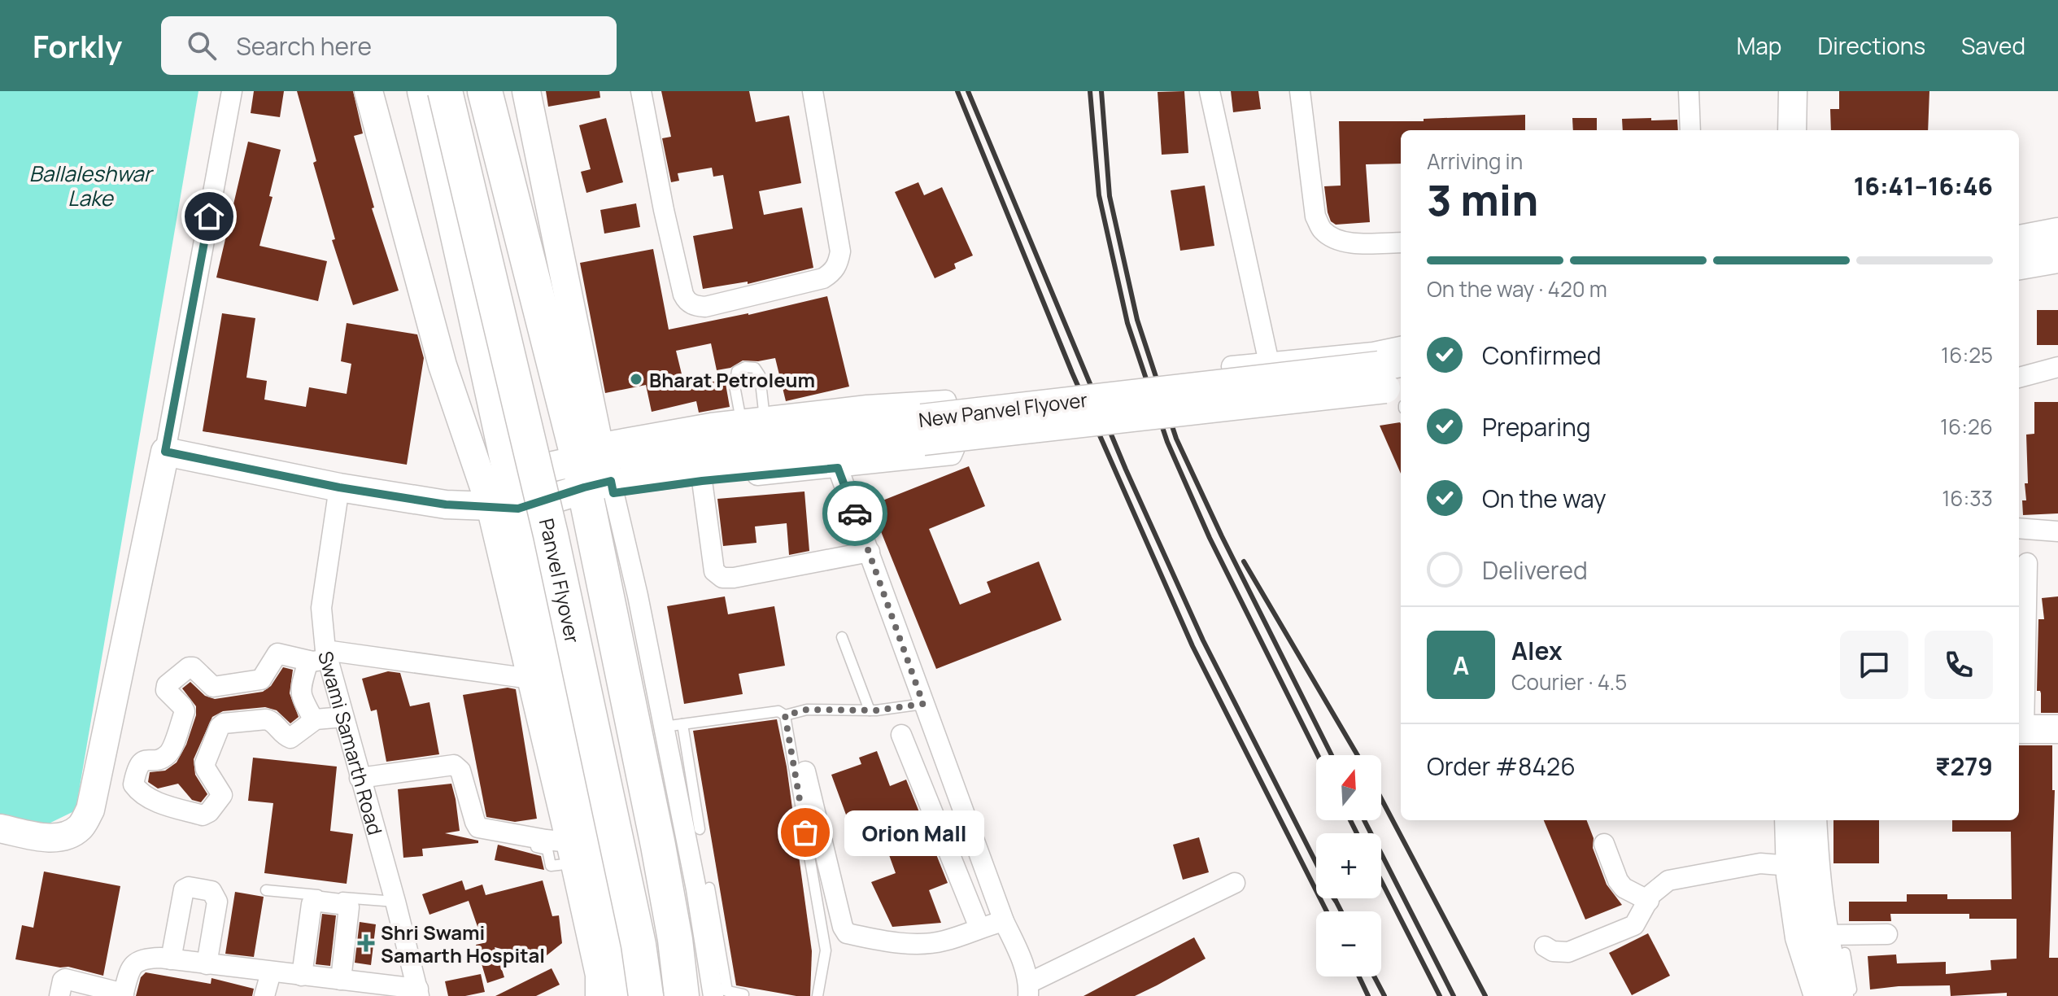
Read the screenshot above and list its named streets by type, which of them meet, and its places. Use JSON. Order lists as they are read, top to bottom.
{
  "streets": {
    "highway": ["Panvel Flyover"],
    "main road": ["New Panvel Flyover"],
    "street": ["Swami Samarth Road"]
  },
  "water": ["Ballaleshwar Lake"],
  "places": {
    "other": ["Bharat Petroleum", "Orion Mall"],
    "health": ["Shri Swami Samarth Hospital"]
  },
  "north": "top",
  "page": {
    "header": "Forkly",
    "search": "Search here",
    "nav": ["Map", "Directions", "Saved"],
    "heading": ["3 min", "Arriving in", "16:41–16:46"],
    "panel": [
      "Alex",
      "Courier · 4.5",
      "Order #8426",
      "₹279"
    ],
    "bar": "On the way · 420 m",
    "list": [
      ["Confirmed", "16:25"],
      ["Preparing", "16:26"],
      ["On the way", "16:33"],
      "Delivered"
    ],
    "round": "A",
    "map_buttons": ["+", "−"],
    "bubble": "Orion Mall"
  }
}
